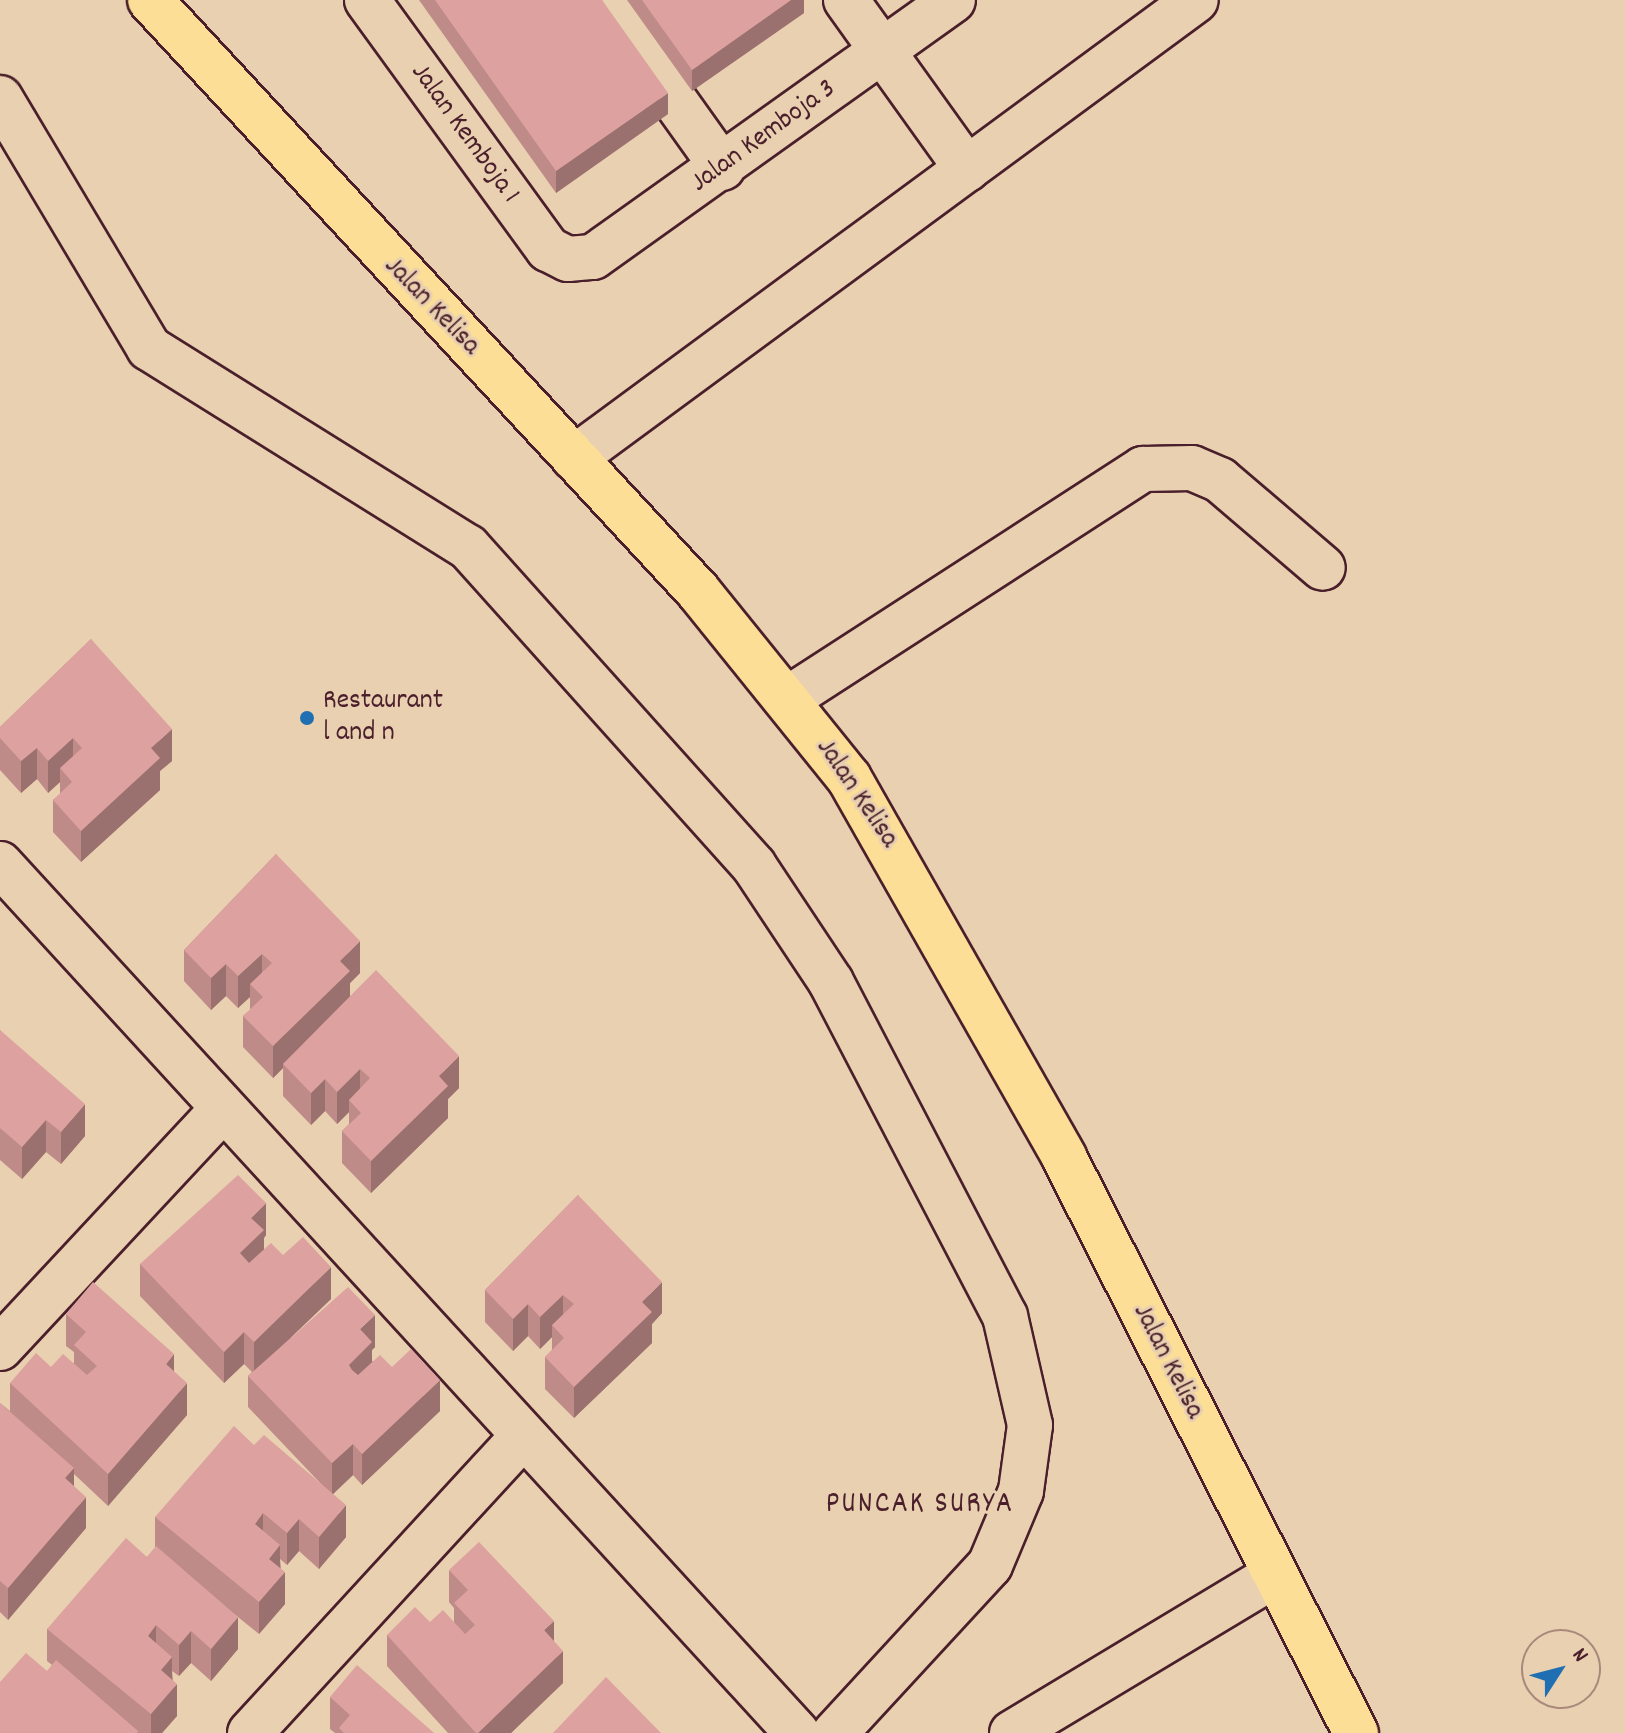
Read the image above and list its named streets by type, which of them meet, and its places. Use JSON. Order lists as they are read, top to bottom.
{
  "streets": {
    "main road": ["Jalan Kelisa"],
    "street": ["Jalan Kemboja 1", "Jalan Kemboja 3"]
  },
  "crossings": [
    ["Jalan Kemboja 1", "Jalan Kemboja 3"]
  ],
  "districts": ["PUNCAK SURYA"],
  "places": ["Restaurant l and n"],
  "north": "top right"
}
